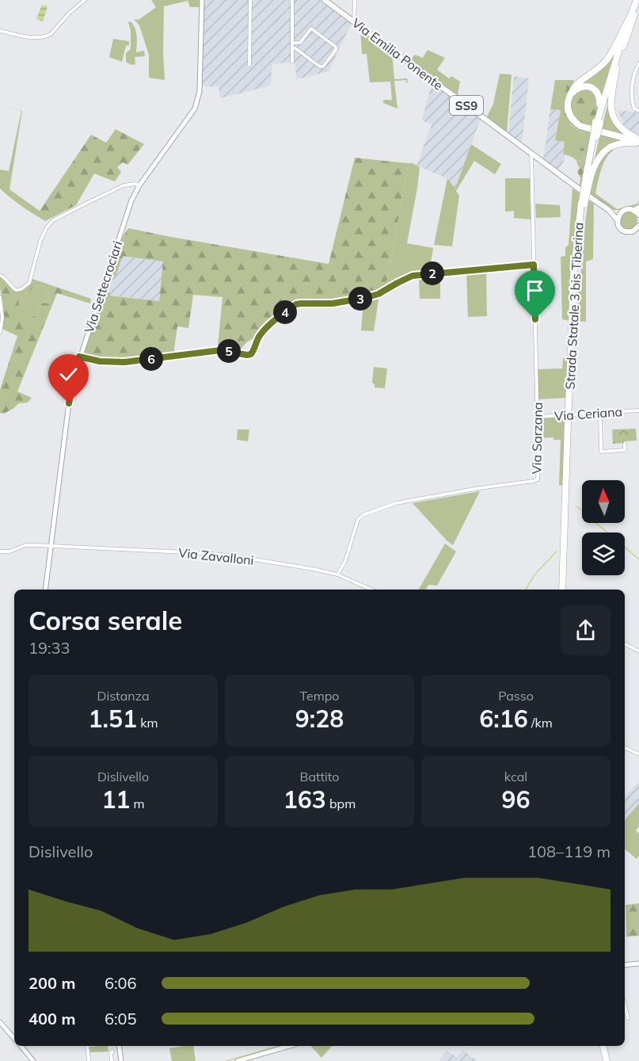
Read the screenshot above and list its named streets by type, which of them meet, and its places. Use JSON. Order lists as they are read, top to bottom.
{
  "streets": {
    "highway": ["Strada Statale 3 bis Tiberina"],
    "main road": ["Via Emilia Ponente", "SS9", "Via Settecrociari"],
    "street": ["Via Ceriana", "Via Sarzana", "Via Zavalloni"]
  },
  "crossings": [
    ["Via Emilia Ponente", "Via Sarzana"],
    ["Via Settecrociari", "Via Zavalloni"],
    ["Via Ceriana", "Via Sarzana"],
    ["Via Sarzana", "Via Zavalloni"]
  ],
  "north": "top",
  "page": {
    "pins": [
      "2",
      "3",
      "4",
      "5",
      "6"
    ],
    "heading": ["Corsa serale", "19:33"],
    "stats": [
      ["Distanza", "1.51 km"],
      ["Tempo", "9:28"],
      ["Passo", "6:16 /km"],
      ["Dislivello", "11 m"],
      ["Battito", "163 bpm"],
      ["kcal", "96"]
    ],
    "chart": ["Dislivello", "108–119 m"],
    "list": [
      {
        "name": "200 m",
        "note": "6:06"
      },
      {
        "name": "400 m",
        "note": "6:05"
      }
    ]
  }
}
